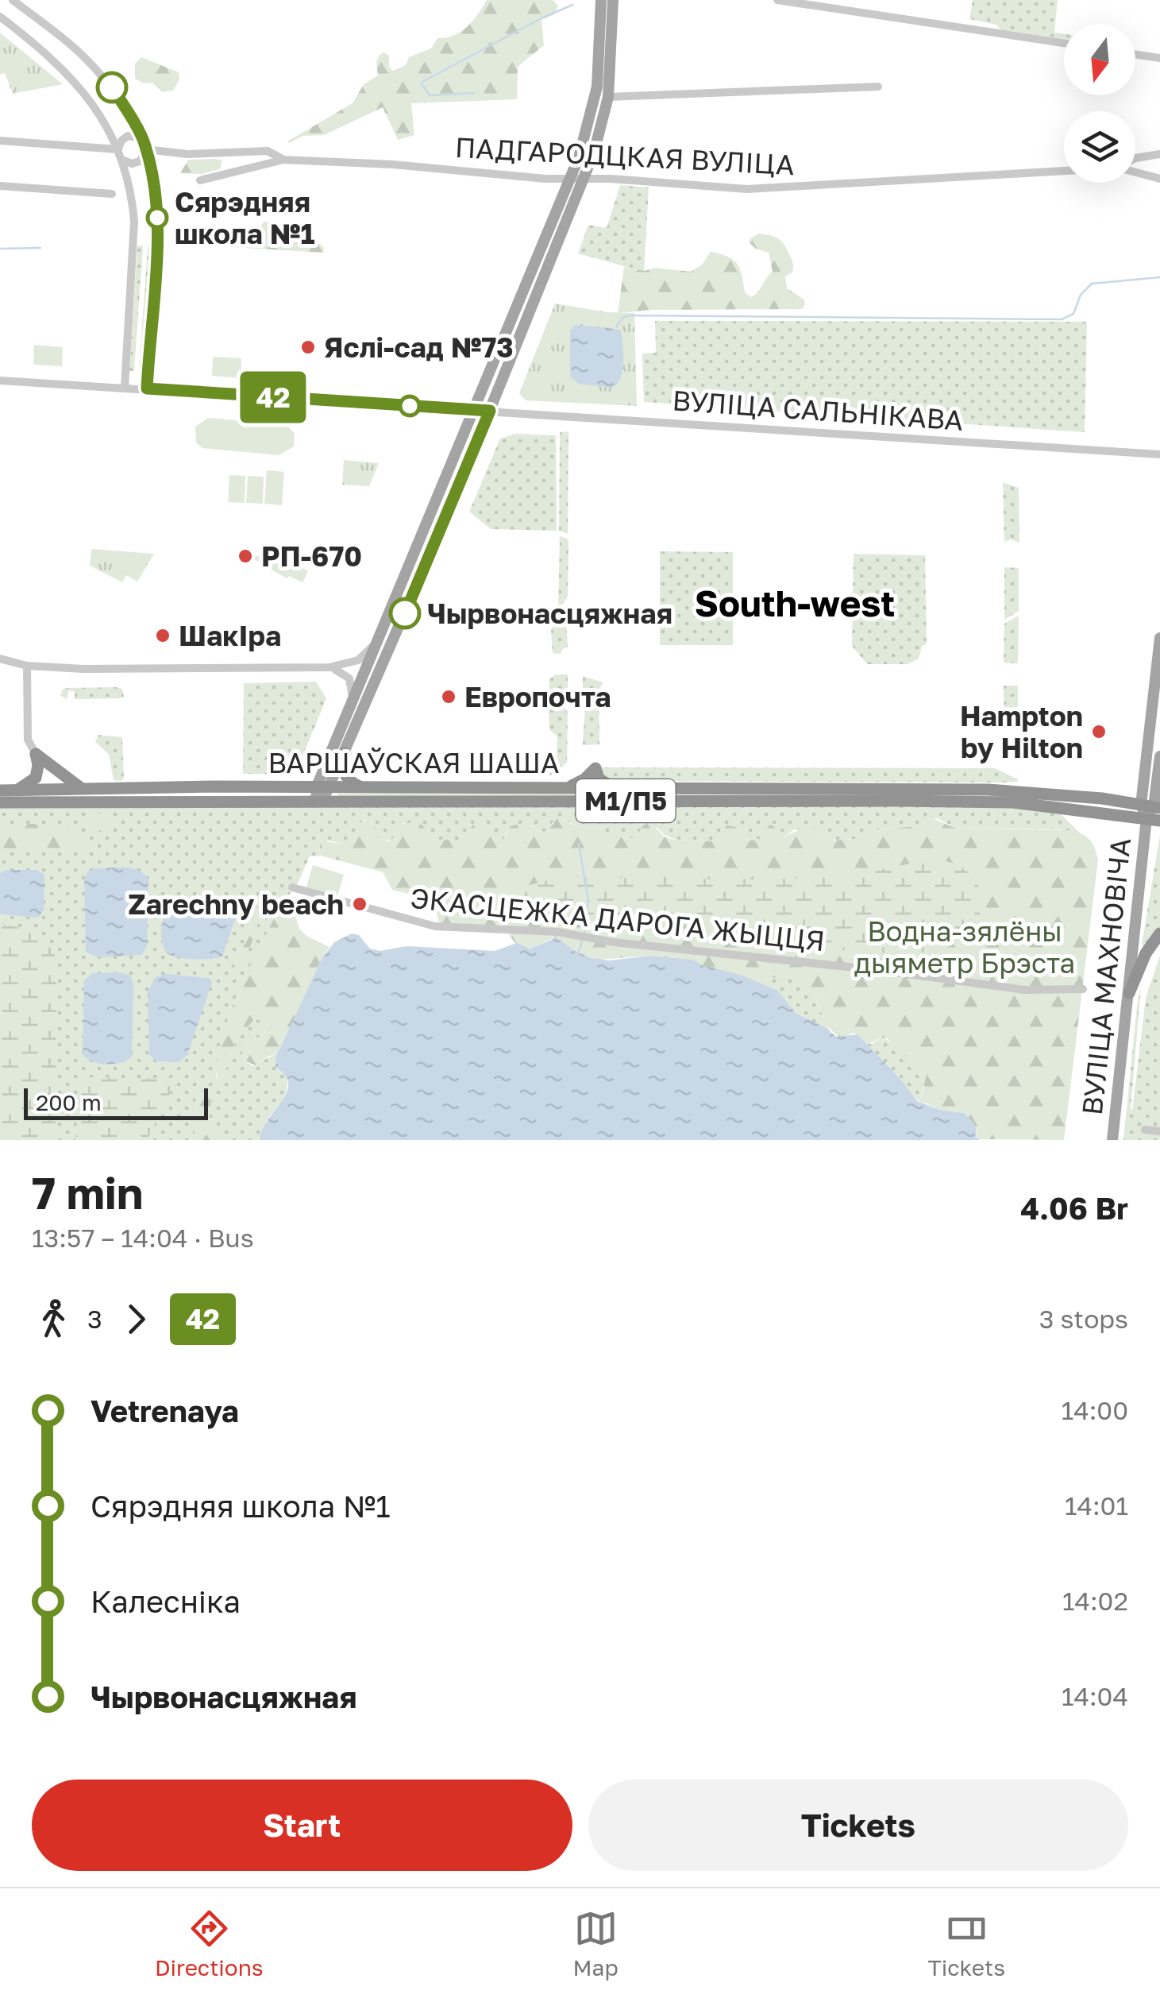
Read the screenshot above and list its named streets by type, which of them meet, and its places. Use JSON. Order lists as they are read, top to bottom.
{
  "streets": {
    "highway": ["ВАРШАЎСКАЯ ШАША", "М1/П5"],
    "main road": ["ВУЛІЦА МАХНОВІЧА"],
    "street": ["ПАДГАРОДЦКАЯ ВУЛІЦА", "ВУЛІЦА САЛЬНІКАВА", "ЭКАСЦЕЖКА ДАРОГА ЖЫЦЦЯ"]
  },
  "crossings": [
    ["ВАРШАЎСКАЯ ШАША", "ВУЛІЦА МАХНОВІЧА"]
  ],
  "districts": ["South-west"],
  "parks": ["Водна-зялёны дыяметр Брэста"],
  "places": [
    "Сярэдняя школа №1",
    "Яслі-сад №73",
    "РП-670",
    "Чырвонасцяжная",
    "ШакІра",
    "Европочта",
    "Hampton by Hilton",
    "Zarechny beach"
  ],
  "lines": ["bus line 42"],
  "scale_bar": "200 m",
  "north": "bottom",
  "page": {
    "on_map": "42",
    "scale": "200 m",
    "heading": ["7 min", "13:57 – 14:04 · Bus", "4.06 Br"],
    "legs": ["3", "42", "3 stops"],
    "list": [
      {
        "name": "Vetrenaya",
        "value": "14:00"
      },
      {
        "name": "Сярэдняя школа №1",
        "value": "14:01"
      },
      {
        "name": "Калесніка",
        "value": "14:02"
      },
      {
        "name": "Чырвонасцяжная",
        "value": "14:04"
      }
    ],
    "buttons": ["Start", "Tickets"],
    "tabs": ["Directions", "Map", "Tickets"]
  }
}
